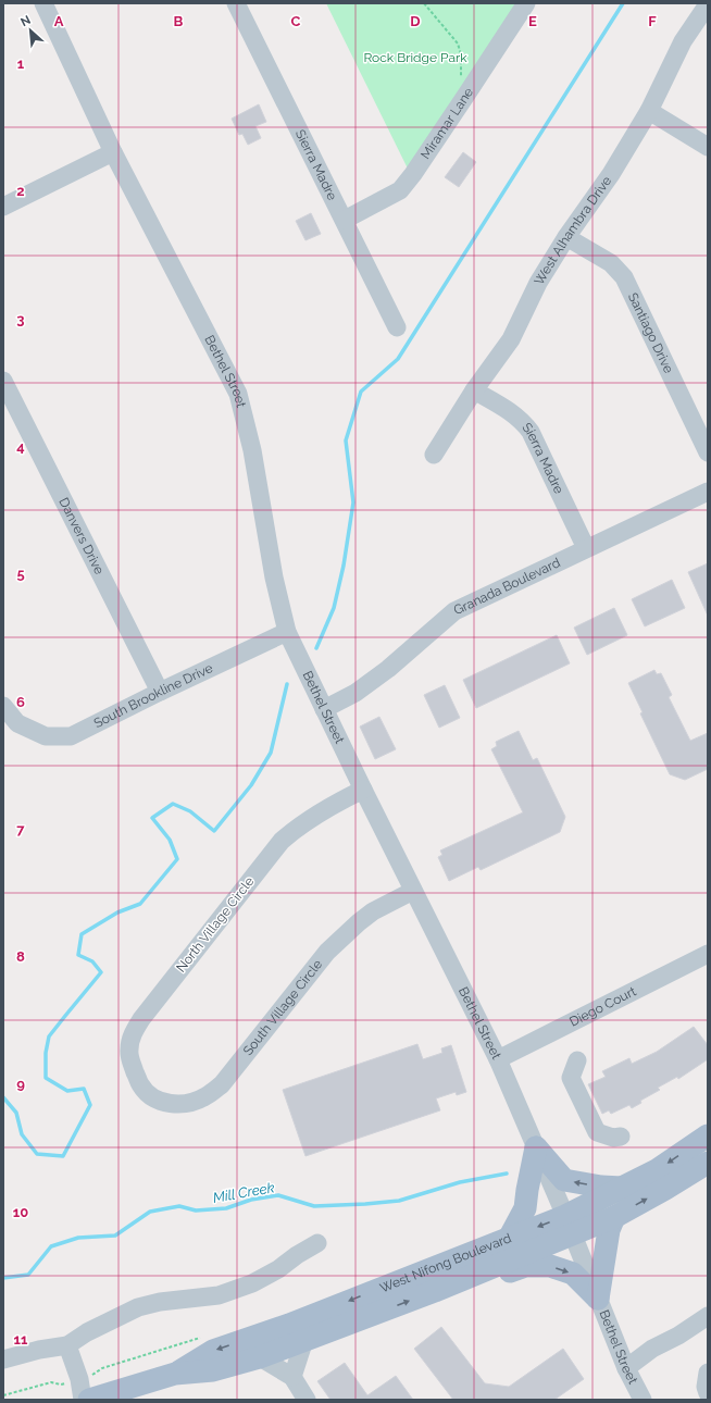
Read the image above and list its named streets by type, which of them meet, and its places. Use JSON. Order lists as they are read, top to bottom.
{
  "streets": {
    "main road": ["West Nifong Boulevard"],
    "street": [
      "Miramar Lane",
      "Sierra Madre",
      "West Alhambra Drive",
      "Santiago Drive",
      "Bethel Street",
      "Danvers Drive",
      "Granada Boulevard",
      "South Brookline Drive",
      "North Village Circle",
      "South Village Circle",
      "Diego Court"
    ]
  },
  "crossings": [
    ["Miramar Lane", "Sierra Madre"],
    ["Sierra Madre", "West Alhambra Drive"],
    ["Sierra Madre", "Granada Boulevard"],
    ["West Alhambra Drive", "Santiago Drive"],
    ["Bethel Street", "Granada Boulevard"],
    ["Bethel Street", "South Brookline Drive"],
    ["Bethel Street", "North Village Circle"],
    ["Bethel Street", "South Village Circle"],
    ["Bethel Street", "Diego Court"],
    ["Bethel Street", "West Nifong Boulevard"],
    ["Danvers Drive", "South Brookline Drive"],
    ["North Village Circle", "South Village Circle"]
  ],
  "water": ["Mill Creek"],
  "parks": ["Rock Bridge Park"],
  "north": "top left",
  "grid": {
    "columns": [
      "A",
      "B",
      "C",
      "D",
      "E",
      "F"
    ],
    "rows": [
      "1",
      "2",
      "3",
      "4",
      "5",
      "6",
      "7",
      "8",
      "9",
      "10",
      "11"
    ]
  }
}
